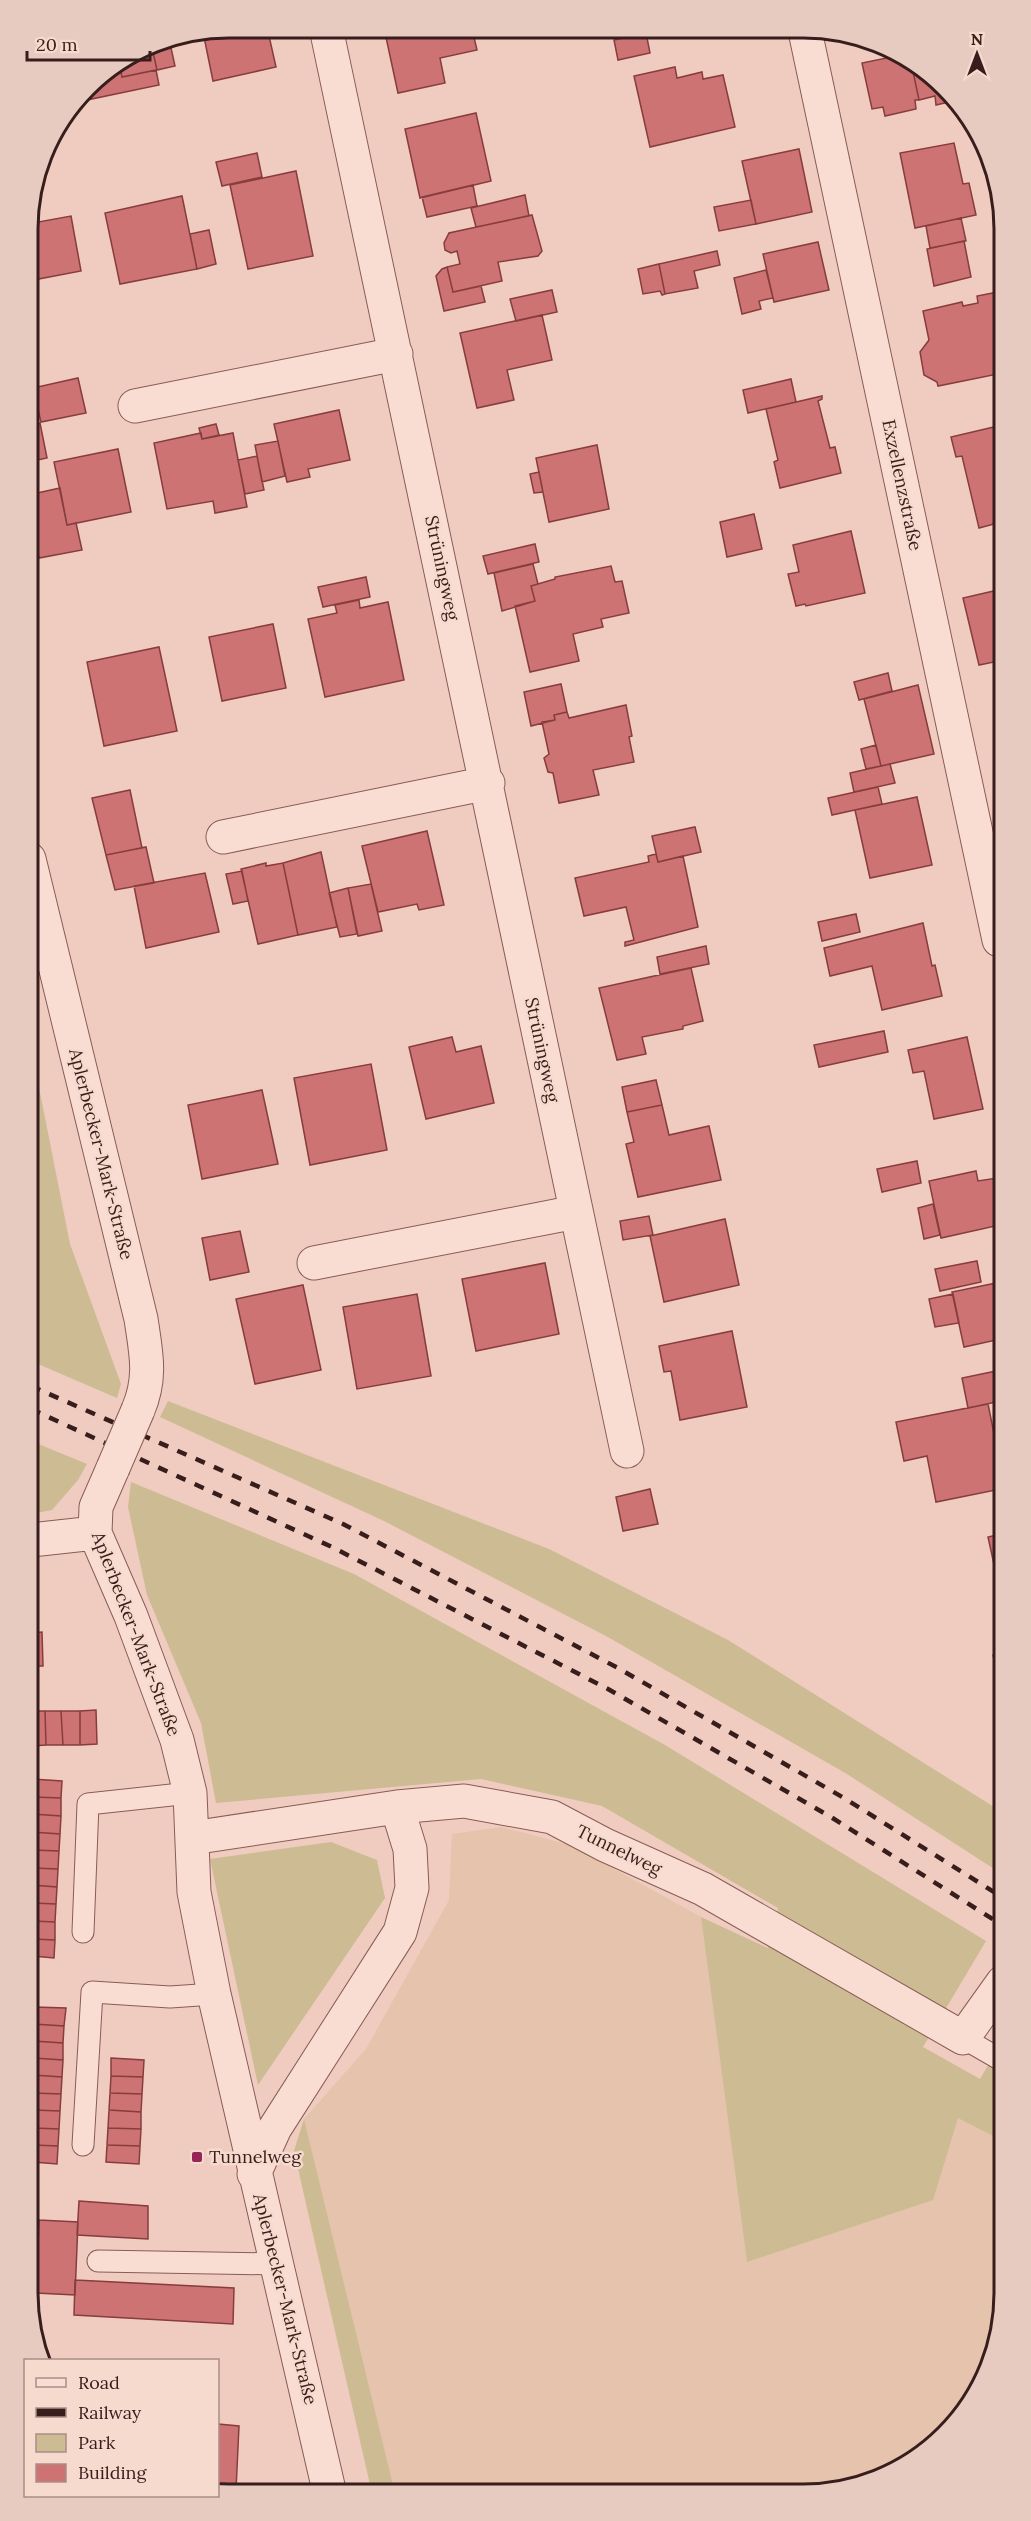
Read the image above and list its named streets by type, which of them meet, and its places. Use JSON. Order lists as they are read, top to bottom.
{
  "streets": {
    "street": [
      "Exzellenzstraße",
      "Strüningweg",
      "Aplerbecker-Mark-Straße",
      "Tunnelweg"
    ]
  },
  "crossings": [
    ["Aplerbecker-Mark-Straße", "Tunnelweg"]
  ],
  "places": {
    "transit": ["Tunnelweg"]
  },
  "legend": [
    "Road",
    "Railway",
    "Park",
    "Building"
  ],
  "scale_bar": "20 m",
  "north": "top"
}
